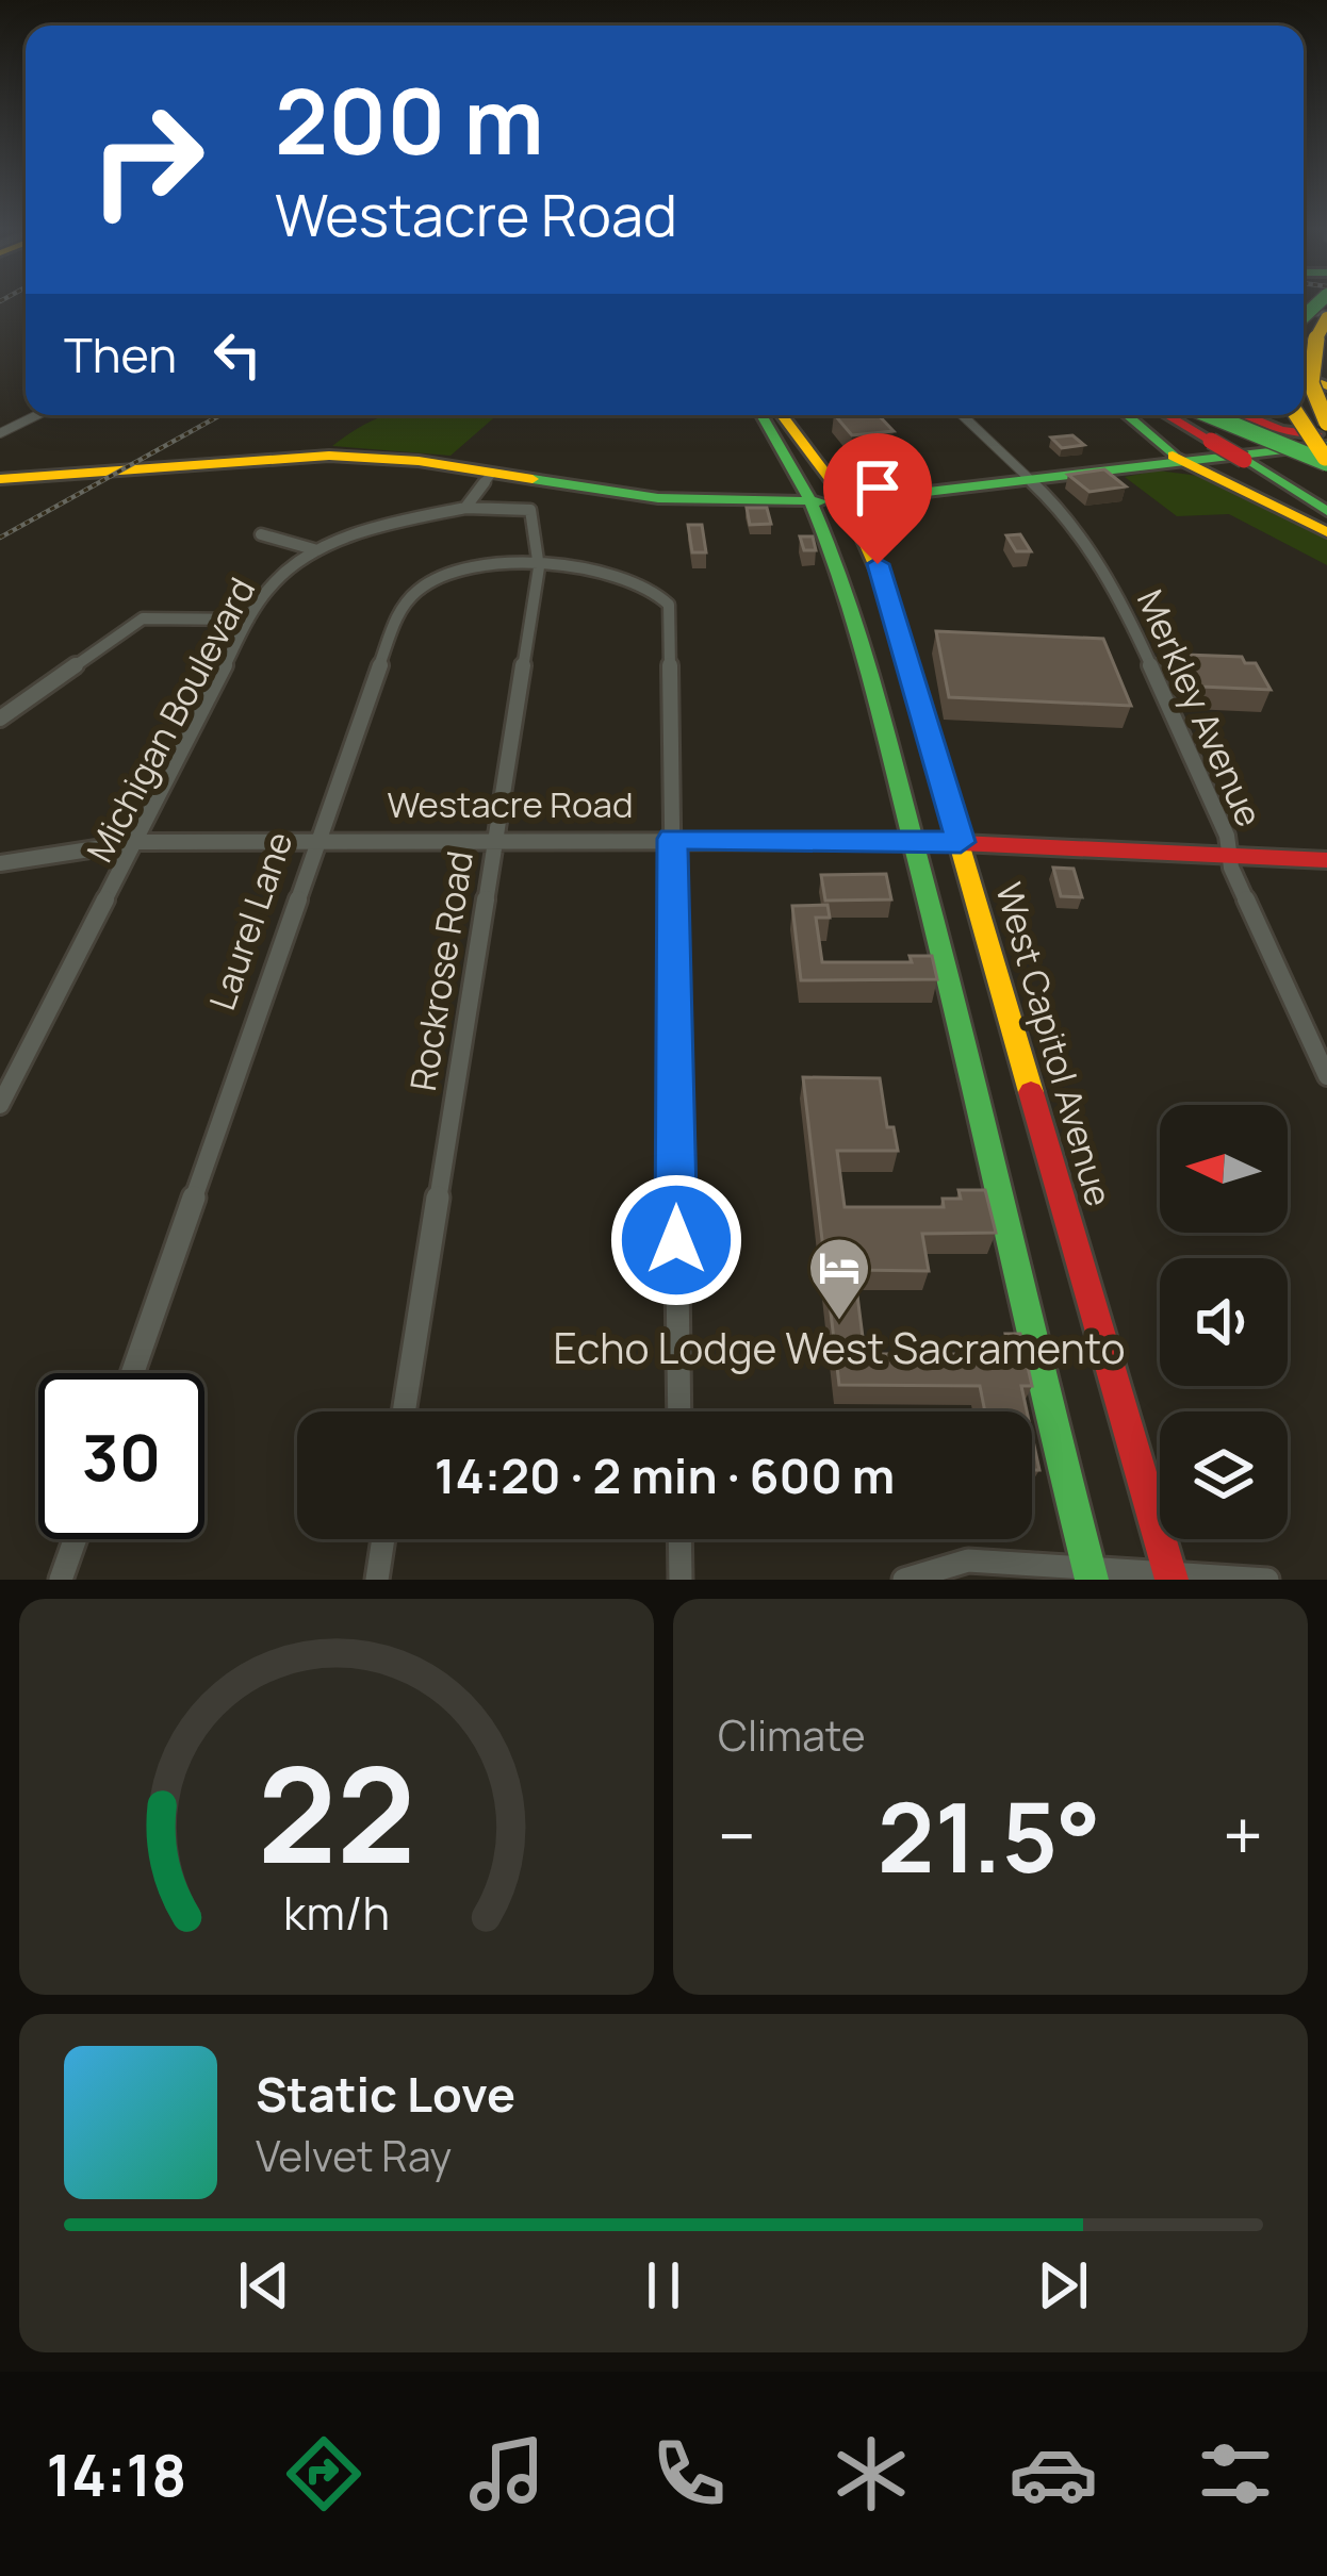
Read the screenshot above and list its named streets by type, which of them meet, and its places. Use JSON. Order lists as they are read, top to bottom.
{
  "streets": {
    "main road": ["Westacre Road", "West Capitol Avenue"],
    "street": [
      "Merkley Avenue",
      "Michigan Boulevard",
      "Laurel Lane",
      "Rockrose Road"
    ]
  },
  "crossings": [
    ["Merkley Avenue", "Westacre Road"],
    ["Michigan Boulevard", "Westacre Road"],
    ["Michigan Boulevard", "Rockrose Road"],
    ["Westacre Road", "Laurel Lane"],
    ["Westacre Road", "Rockrose Road"],
    ["Westacre Road", "West Capitol Avenue"],
    ["Laurel Lane", "Rockrose Road"]
  ],
  "places": {
    "hotel": ["Echo Lodge West Sacramento"]
  },
  "north": "left",
  "page": {
    "turn": ["200 m", "Westacre Road"],
    "then": "Then",
    "limit": "30",
    "trip": "14:20 · 2 min · 600 m",
    "tile": "Climate",
    "heat": ["−", "21.5°", "+"],
    "song": ["Static Love", "Velvet Ray"],
    "tabs": "14:18",
    "gauge": ["22", "km/h"]
  }
}
